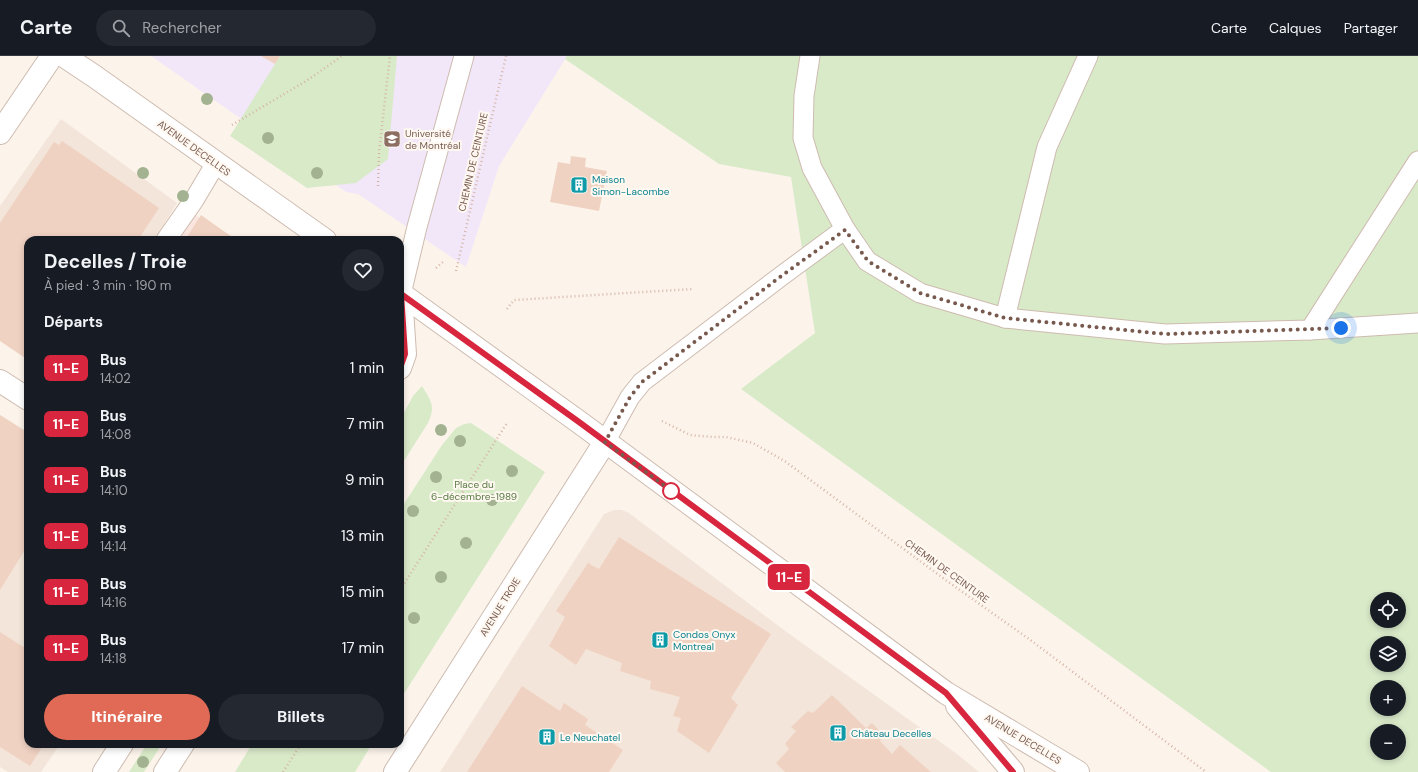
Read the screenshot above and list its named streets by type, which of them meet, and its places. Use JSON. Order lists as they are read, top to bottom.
{
  "streets": {
    "street": ["AVENUE DECELLES", "AVENUE TROIE"],
    "path": ["CHEMIN DE CEINTURE"]
  },
  "crossings": [
    ["AVENUE DECELLES", "AVENUE TROIE"]
  ],
  "parks": ["Place du 6-décembre-1989"],
  "places": {
    "school or university": ["Université de Montréal"],
    "building": [
      "Maison Simon-Lacombe",
      "Condos Onyx Montreal",
      "Château Decelles",
      "Le Neuchatel"
    ]
  },
  "lines": ["bus line 11-E"],
  "page": {
    "header": "Carte",
    "search": "Rechercher",
    "nav": ["Carte", "Calques", "Partager"],
    "on_map": "11-E",
    "heading": [
      ["Decelles / Troie", "À pied · 3 min · 190 m"],
      "Départs"
    ],
    "list": [
      {
        "mark": "11-E",
        "name": "Bus",
        "note": "14:02",
        "value": "1 min"
      },
      {
        "mark": "11-E",
        "name": "Bus",
        "note": "14:08",
        "value": "7 min"
      },
      {
        "mark": "11-E",
        "name": "Bus",
        "note": "14:10",
        "value": "9 min"
      },
      {
        "mark": "11-E",
        "name": "Bus",
        "note": "14:14",
        "value": "13 min"
      },
      {
        "mark": "11-E",
        "name": "Bus",
        "note": "14:16",
        "value": "15 min"
      },
      {
        "mark": "11-E",
        "name": "Bus",
        "note": "14:18",
        "value": "17 min"
      }
    ],
    "map_buttons": ["+", "−"],
    "buttons": ["Itinéraire", "Billets"]
  }
}
